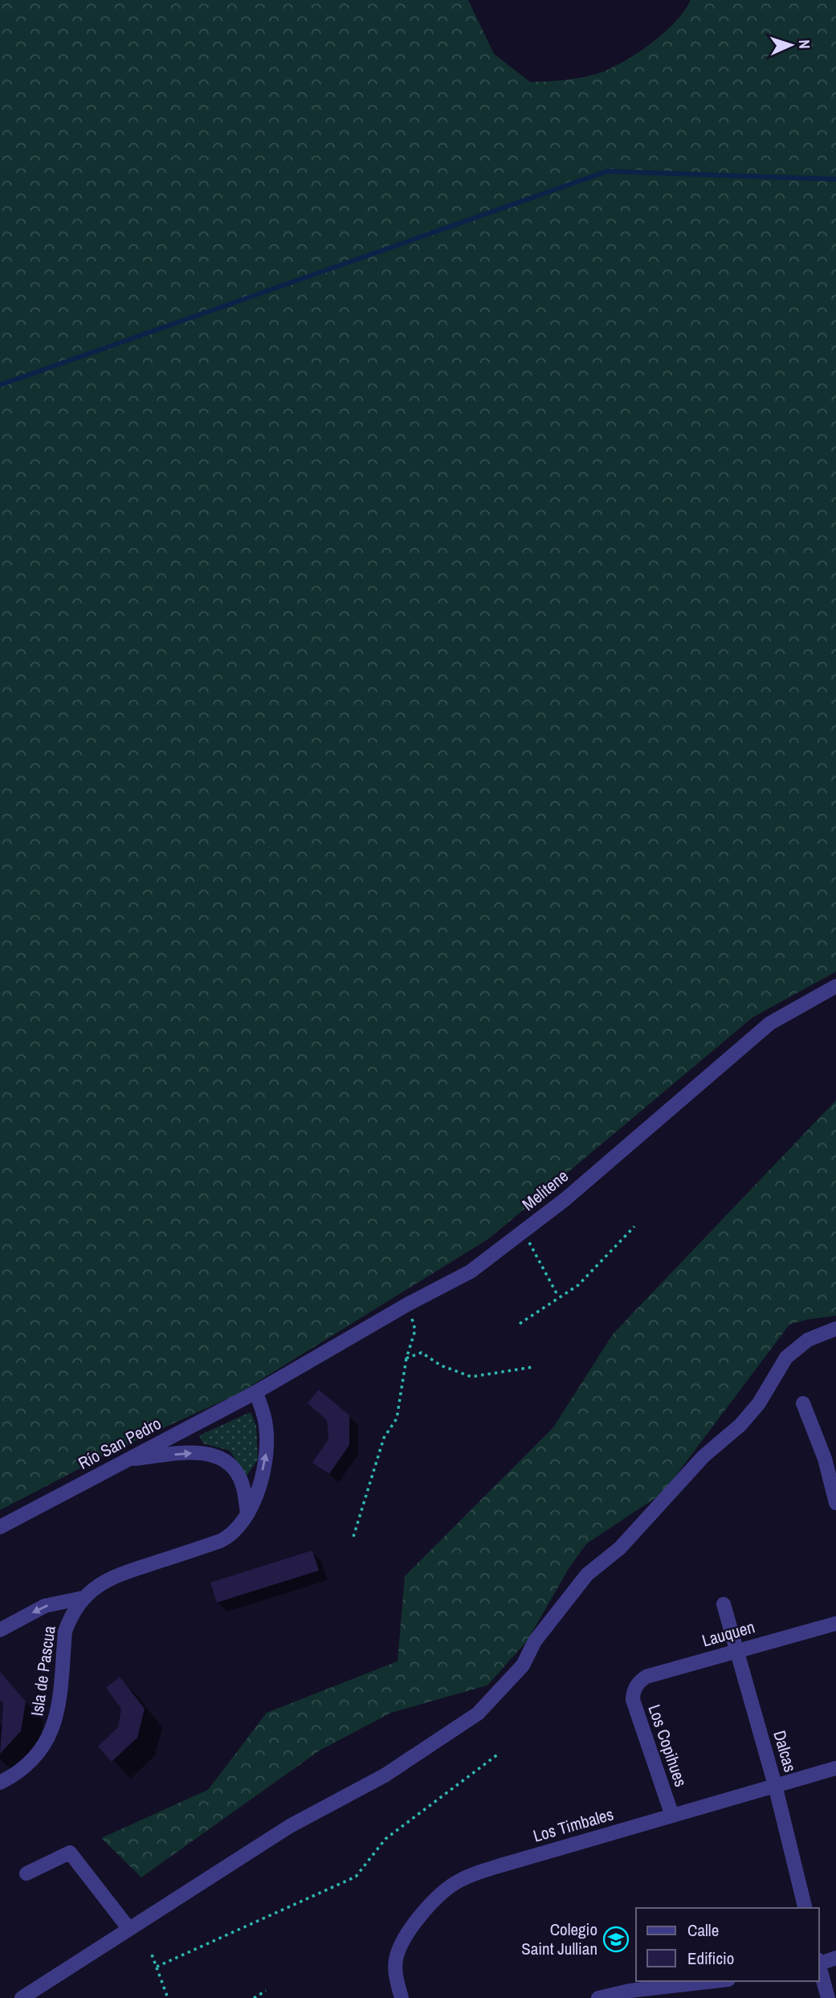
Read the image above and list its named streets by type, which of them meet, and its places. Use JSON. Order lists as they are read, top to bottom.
{
  "streets": {
    "street": [
      "Melitene",
      "Río San Pedro",
      "Lauquen",
      "Isla de Pascua",
      "Los Copihues",
      "Dalcas",
      "Los Timbales"
    ]
  },
  "crossings": [
    ["Melitene", "Río San Pedro"],
    ["Melitene", "Isla de Pascua"],
    ["Río San Pedro", "Isla de Pascua"],
    ["Lauquen", "Los Copihues"],
    ["Lauquen", "Dalcas"],
    ["Los Copihues", "Los Timbales"],
    ["Dalcas", "Los Timbales"]
  ],
  "places": {
    "school or university": ["Colegio Saint Jullian"]
  },
  "legend": ["Calle", "Edificio"],
  "north": "right"
}
